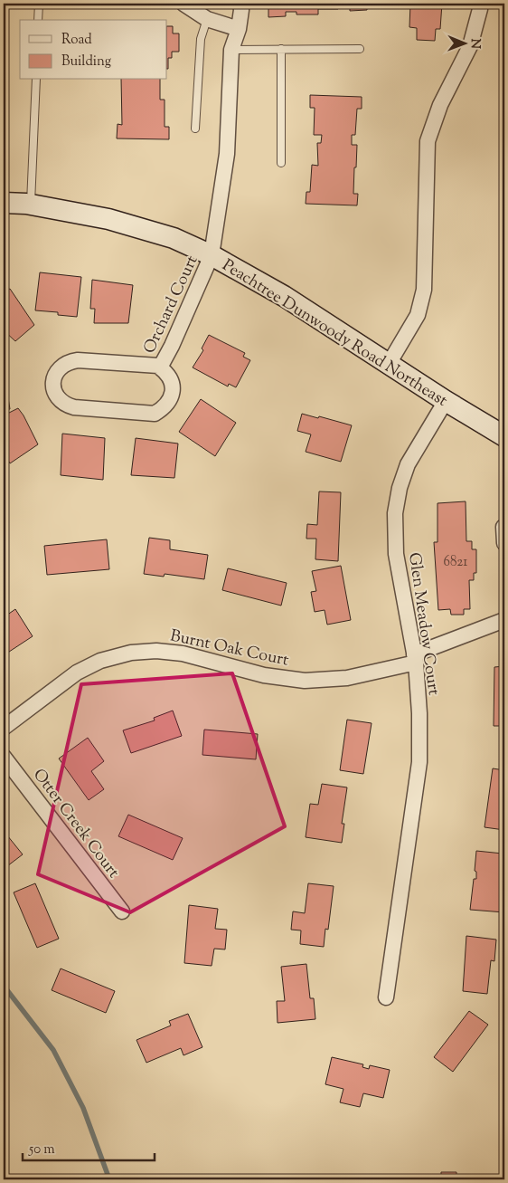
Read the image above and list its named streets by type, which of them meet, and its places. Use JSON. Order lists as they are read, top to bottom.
{
  "streets": {
    "street": [
      "Orchard Court",
      "Peachtree Dunwoody Road Northeast",
      "Glen Meadow Court",
      "Burnt Oak Court",
      "Otter Creek Court"
    ]
  },
  "crossings": [
    ["Orchard Court", "Peachtree Dunwoody Road Northeast"],
    ["Peachtree Dunwoody Road Northeast", "Glen Meadow Court"],
    ["Glen Meadow Court", "Burnt Oak Court"]
  ],
  "house_numbers": ["6821"],
  "legend": ["Road", "Building"],
  "scale_bar": "50 m",
  "north": "right"
}
